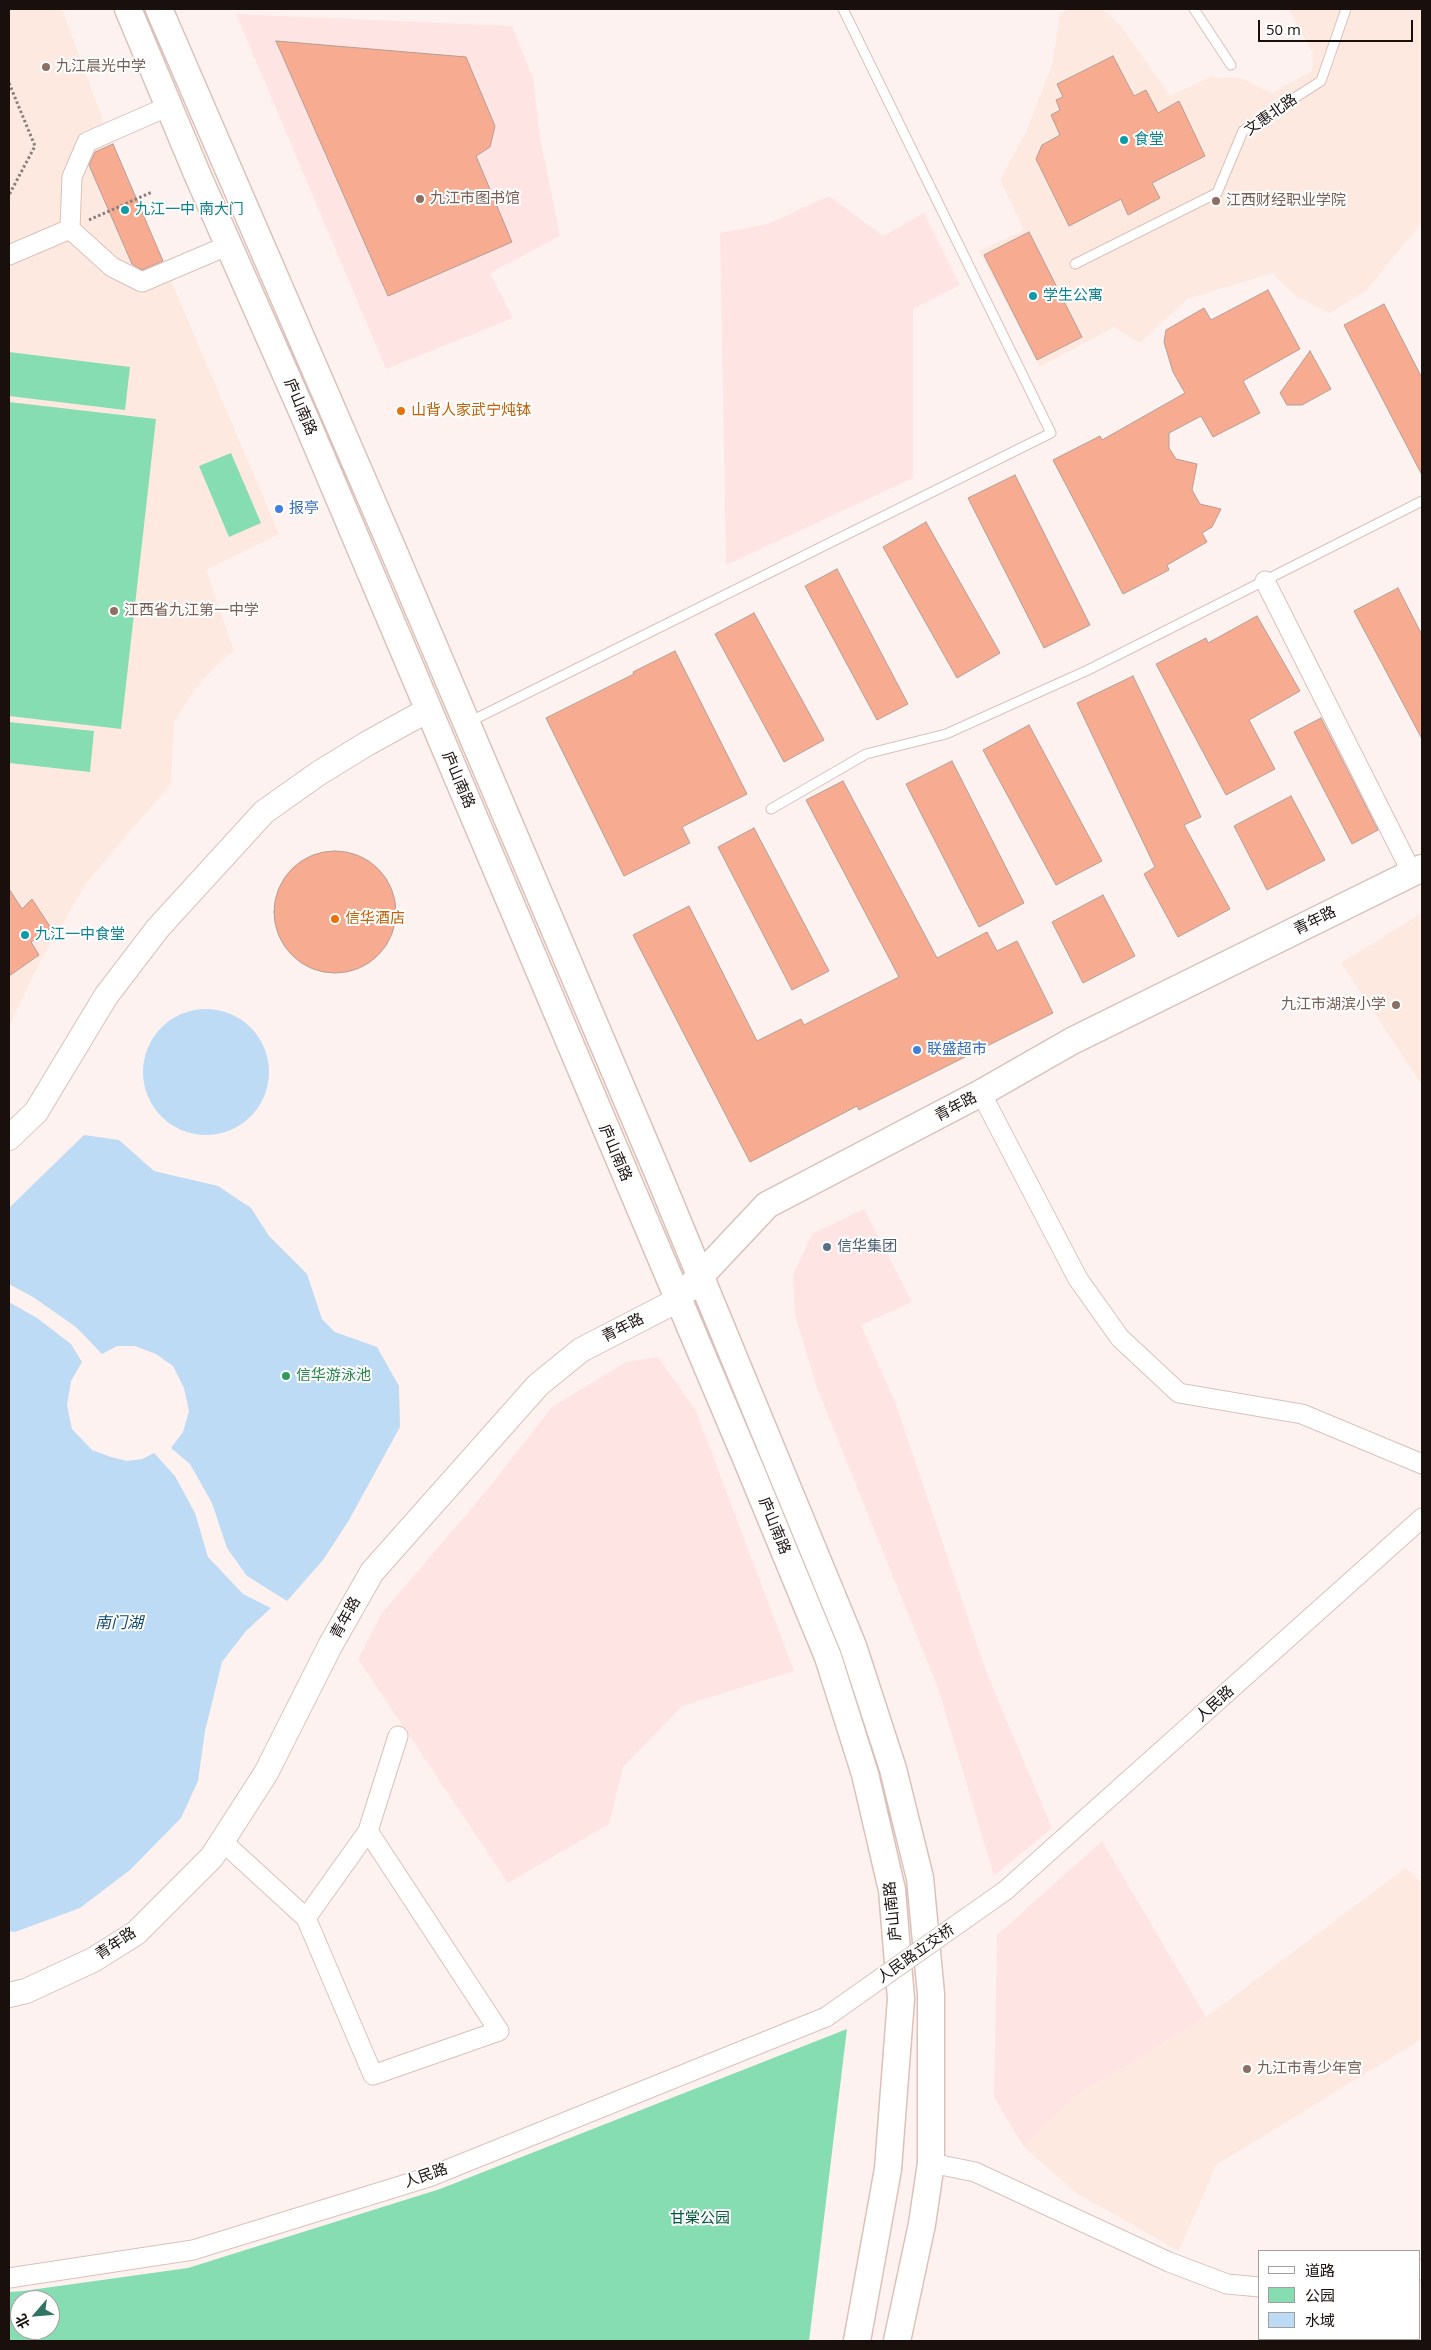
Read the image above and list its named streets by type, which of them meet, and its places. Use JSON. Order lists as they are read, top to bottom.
{
  "streets": {
    "main road": ["庐山南路", "青年路"],
    "street": ["人民路", "人民路立交桥"],
    "lane": ["文惠北路"]
  },
  "crossings": [
    ["庐山南路", "青年路"],
    ["人民路", "人民路立交桥"]
  ],
  "water": ["南门湖"],
  "parks": ["甘棠公园"],
  "places": [
    "九江晨光中学",
    "食堂",
    "九江市图书馆",
    "江西财经职业学院",
    "九江一中 南大门",
    "学生公寓",
    "山背人家武宁炖钵",
    "报亭",
    "江西省九江第一中学",
    "信华酒店",
    "九江一中食堂",
    "九江市湖滨小学",
    "联盛超市",
    "信华集团",
    "信华游泳池",
    "九江市青少年宫"
  ],
  "legend": ["道路", "公园", "水域"],
  "scale_bar": "50 m",
  "north": "bottom left"
}
